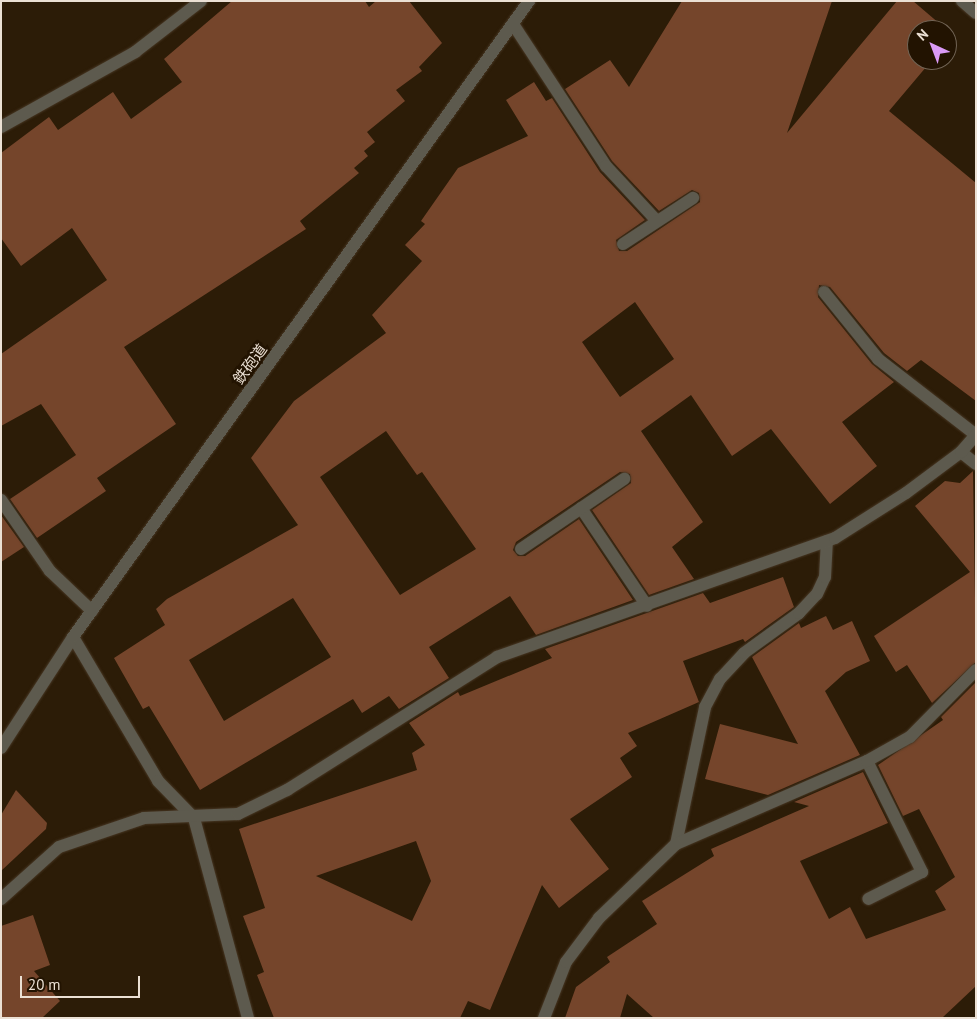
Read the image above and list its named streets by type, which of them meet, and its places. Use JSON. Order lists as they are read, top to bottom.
{
  "streets": {
    "street": ["鉄砲道"]
  },
  "scale_bar": "20 m",
  "north": "top left"
}
